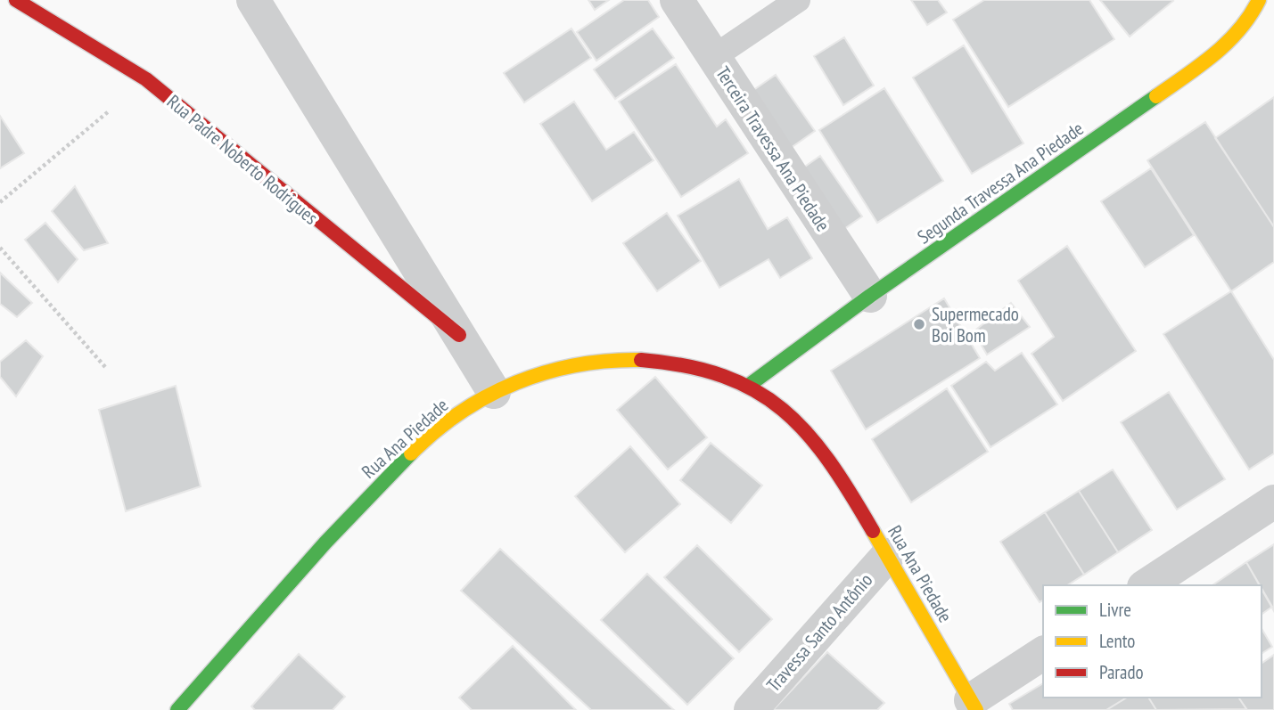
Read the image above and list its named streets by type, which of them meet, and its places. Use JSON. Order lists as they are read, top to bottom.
{
  "streets": {
    "street": [
      "Terceira Travessa Ana Piedade",
      "Rua Padre Noberto Rodrigues",
      "Segunda Travessa Ana Piedade",
      "Rua Ana Piedade",
      "Travessa Santo Antônio"
    ]
  },
  "crossings": [
    ["Terceira Travessa Ana Piedade", "Segunda Travessa Ana Piedade"],
    ["Rua Padre Noberto Rodrigues", "Rua Ana Piedade"],
    ["Segunda Travessa Ana Piedade", "Rua Ana Piedade"],
    ["Rua Ana Piedade", "Travessa Santo Antônio"]
  ],
  "places": ["Supermecado Boi Bom"],
  "legend": ["Livre", "Lento", "Parado"]
}
